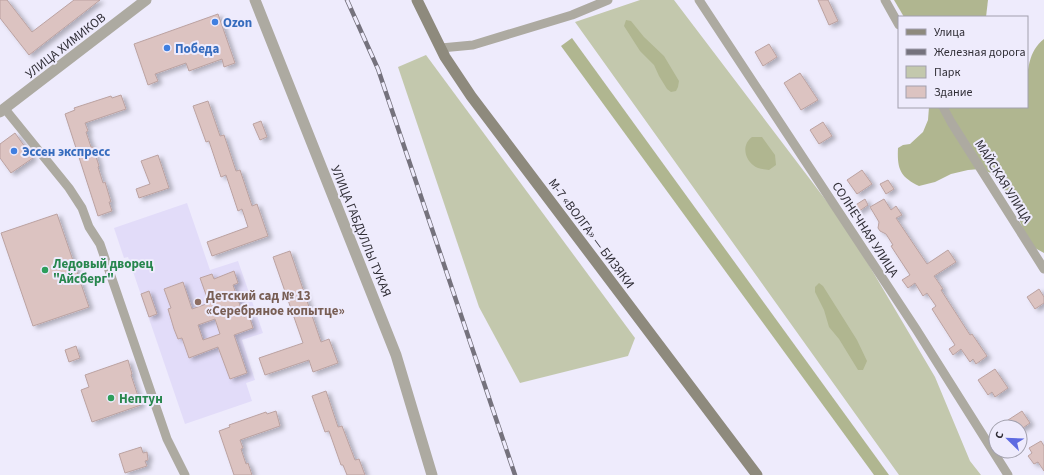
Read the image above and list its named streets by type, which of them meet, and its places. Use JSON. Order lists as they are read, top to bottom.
{
  "streets": {
    "main road": ["М-7 «ВОЛГА» — БИЗЯКИ"],
    "street": [
      "УЛИЦА ХИМИКОВ",
      "МАЙСКАЯ УЛИЦА",
      "СОЛНЕЧНАЯ УЛИЦА",
      "УЛИЦА ГАБДУЛЛЫ ТУКАЯ"
    ]
  },
  "places": [
    "Ozon",
    "Победа",
    "Эссен экспресс",
    "Ледовый дворец \"Айсберг\"",
    "Детский сад № 13 «Серебряное копытце»",
    "Нептун"
  ],
  "legend": [
    "Улица",
    "Железная дорога",
    "Парк",
    "Здание"
  ],
  "north": "top left"
}
